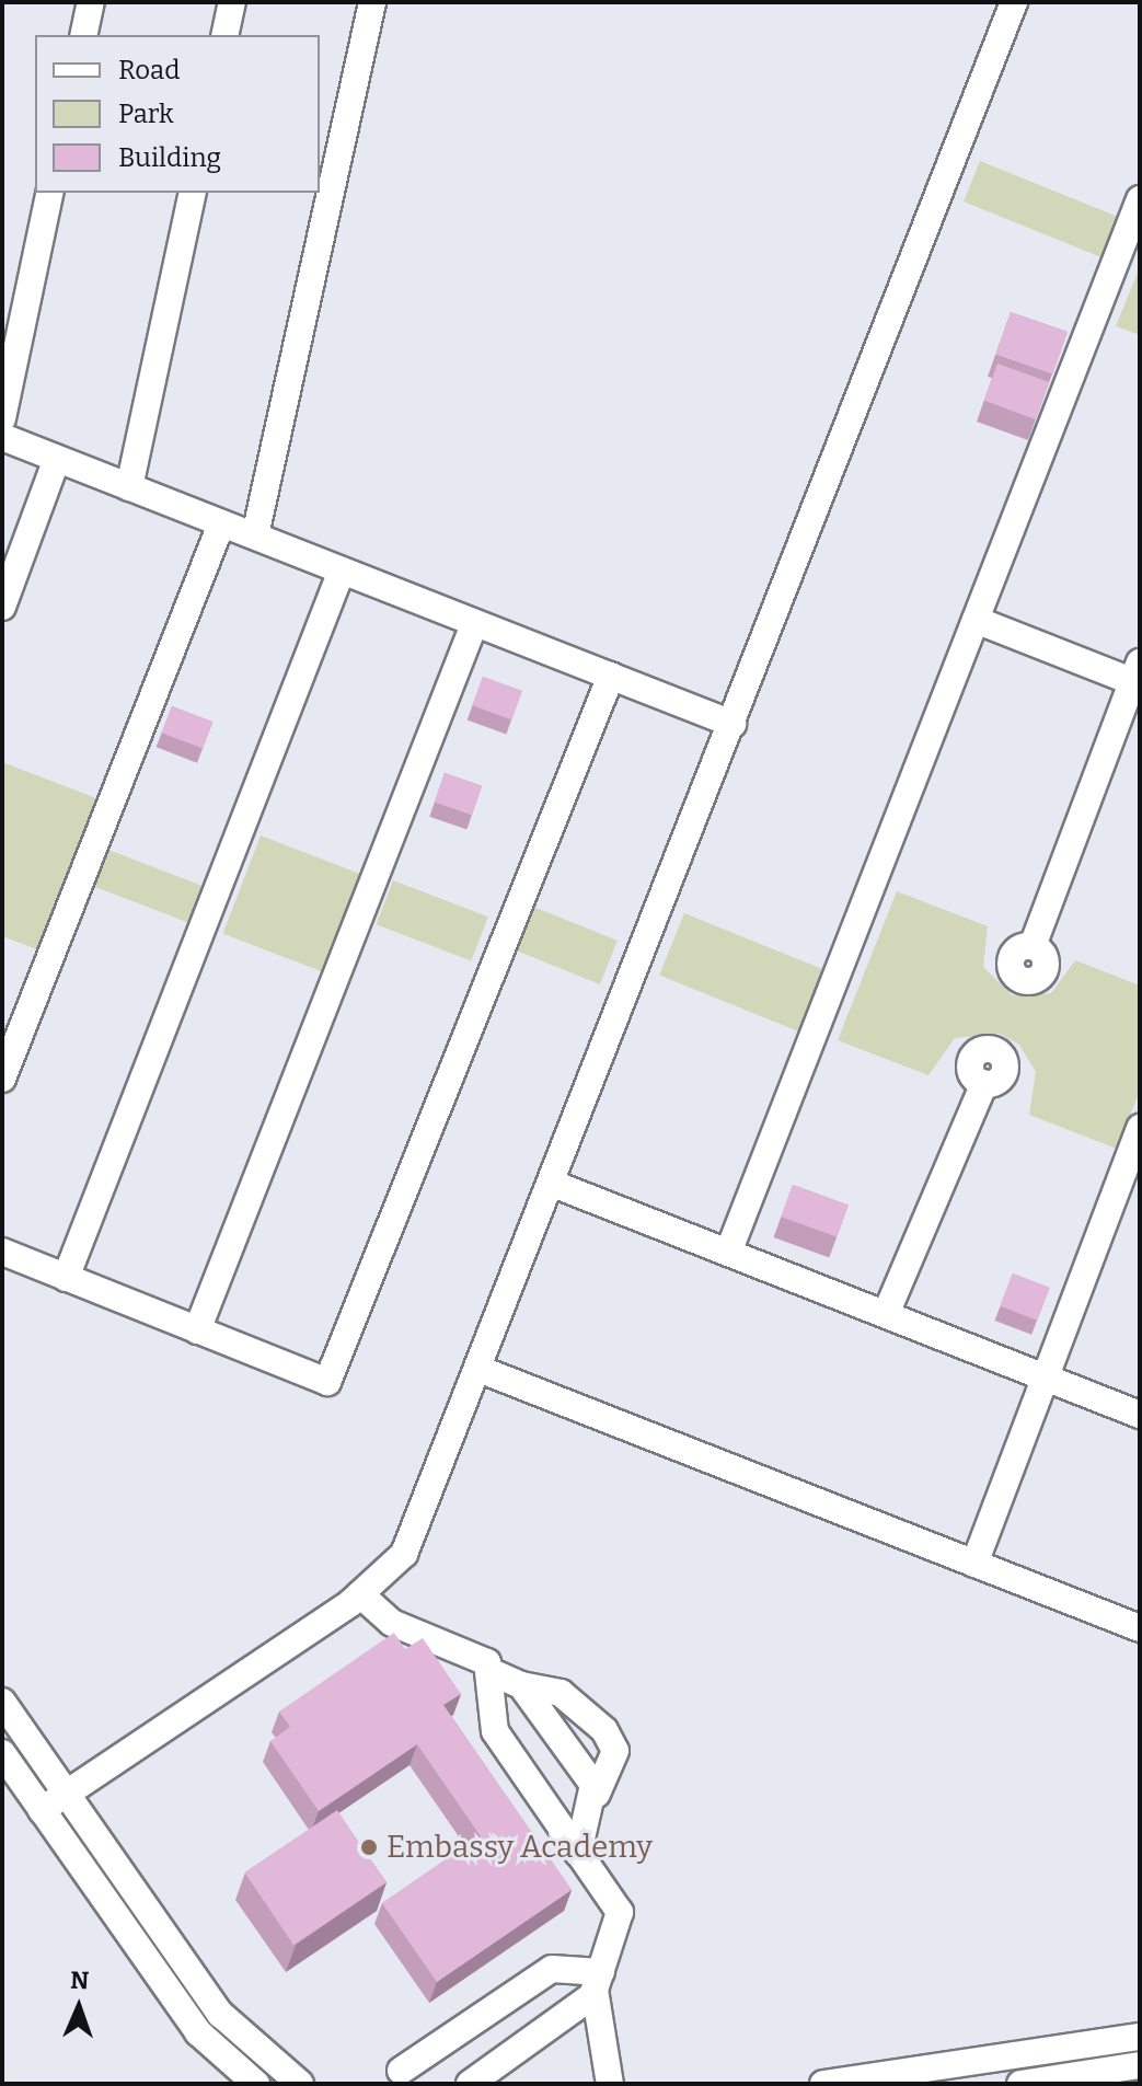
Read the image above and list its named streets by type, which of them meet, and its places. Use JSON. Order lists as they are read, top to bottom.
{
  "places": ["Embassy Academy"],
  "legend": ["Road", "Park", "Building"],
  "north": "top"
}
